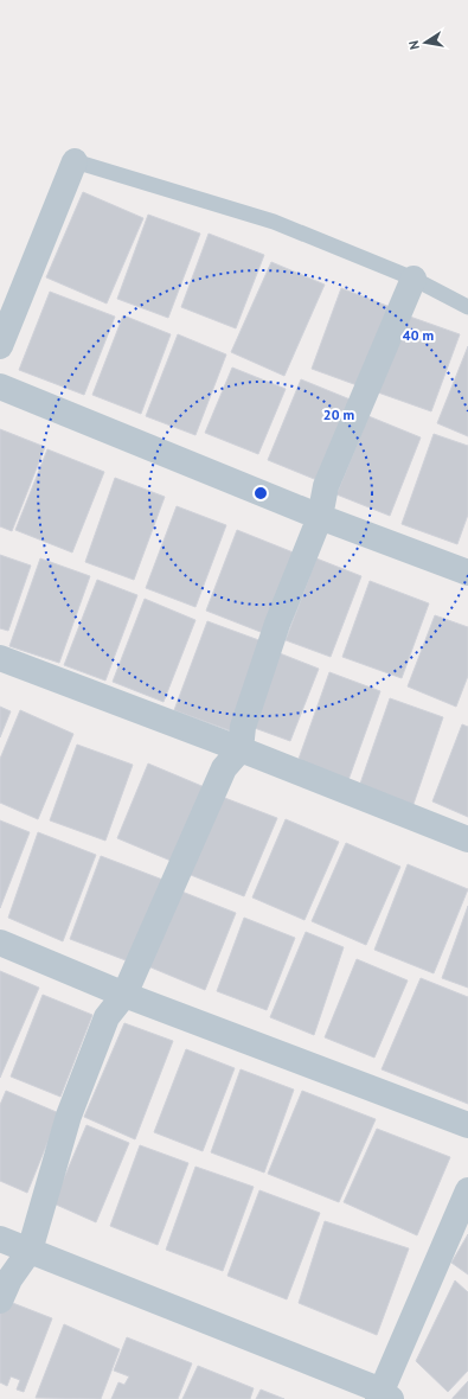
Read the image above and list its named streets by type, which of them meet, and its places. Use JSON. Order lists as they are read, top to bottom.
{
  "north": "left",
  "rings": ["40 m", "20 m"]
}
